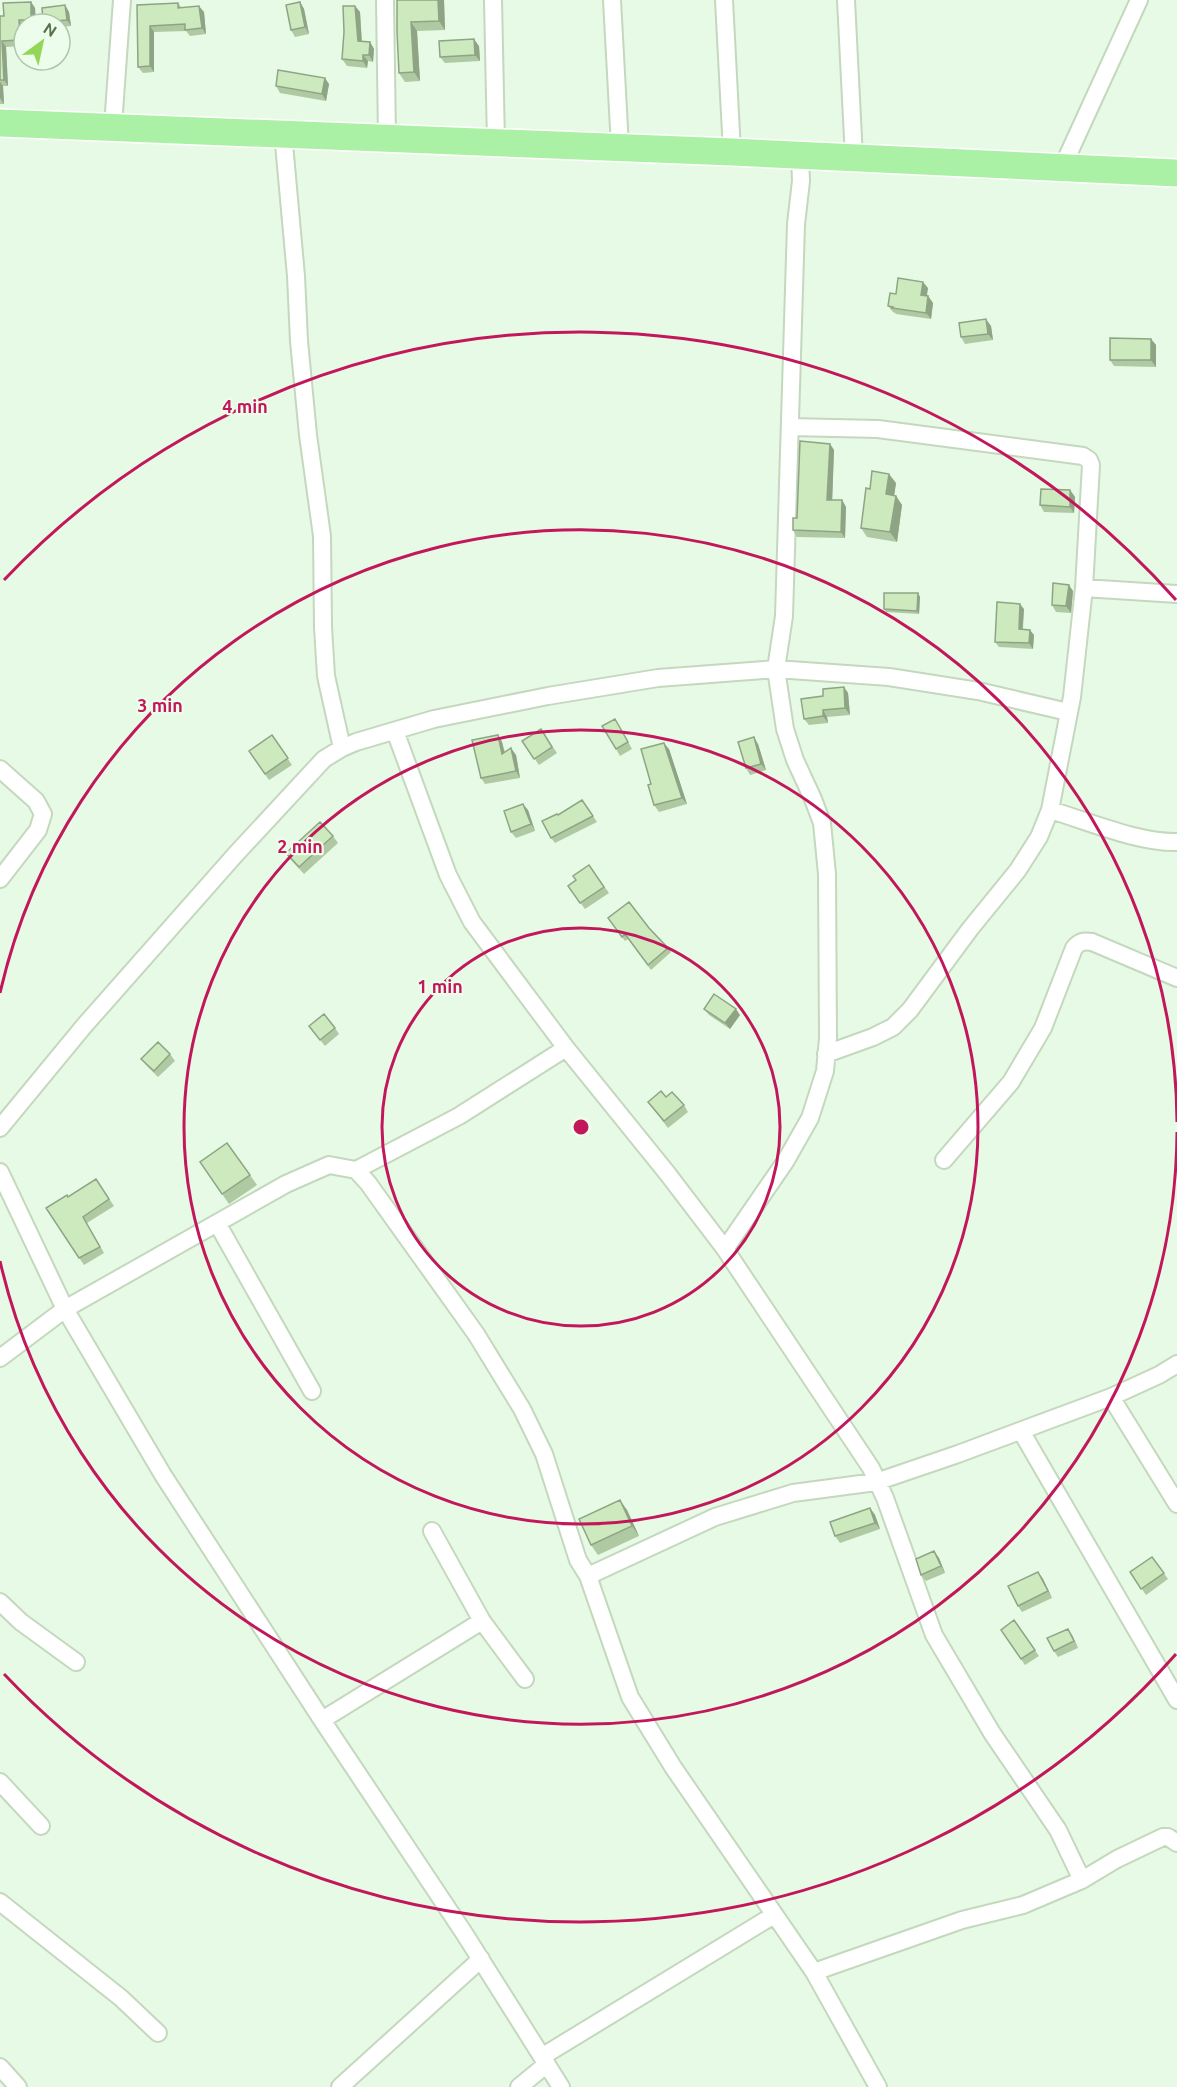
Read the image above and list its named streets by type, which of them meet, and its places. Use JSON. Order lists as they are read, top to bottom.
{
  "north": "top right",
  "rings": [
    "4 min",
    "3 min",
    "2 min",
    "1 min"
  ]
}
